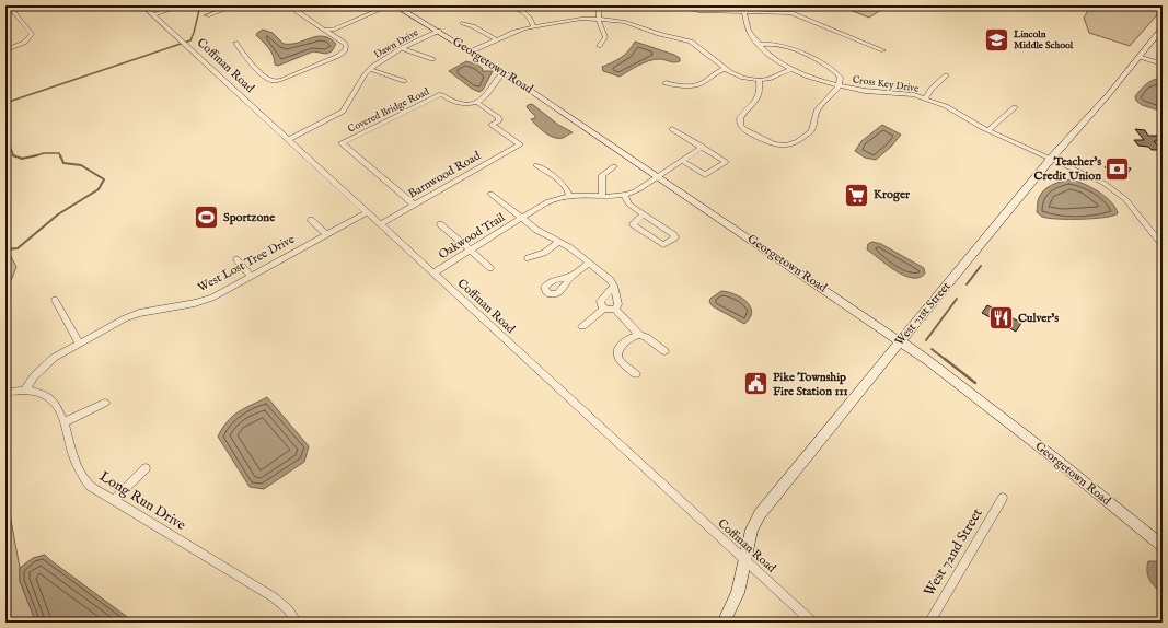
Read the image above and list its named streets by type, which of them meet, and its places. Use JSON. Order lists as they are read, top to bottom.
{
  "streets": {
    "main road": ["Georgetown Road", "West 71st Street"],
    "street": [
      "Dawn Drive",
      "Coffman Road",
      "Cross Key Drive",
      "Covered Bridge Road",
      "Barnwood Road",
      "Oakwood Trail",
      "West Lost Tree Drive",
      "Long Run Drive",
      "West 72nd Street"
    ]
  },
  "crossings": [
    ["Dawn Drive", "Coffman Road"],
    ["Dawn Drive", "Georgetown Road"],
    ["Coffman Road", "Barnwood Road"],
    ["Coffman Road", "Oakwood Trail"],
    ["Coffman Road", "West Lost Tree Drive"],
    ["Coffman Road", "West 71st Street"],
    ["Georgetown Road", "Oakwood Trail"],
    ["Georgetown Road", "West 71st Street"],
    ["Cross Key Drive", "West 71st Street"],
    ["Covered Bridge Road", "Barnwood Road"],
    ["West Lost Tree Drive", "Long Run Drive"]
  ],
  "places": {
    "school or university": ["Lincoln Middle School"],
    "bank": ["Teacher's Credit Union"],
    "supermarket": ["Kroger"],
    "sports": ["Sportzone"],
    "restaurant": ["Culver's"],
    "public building": ["Pike Township Fire Station 111"]
  }
}
